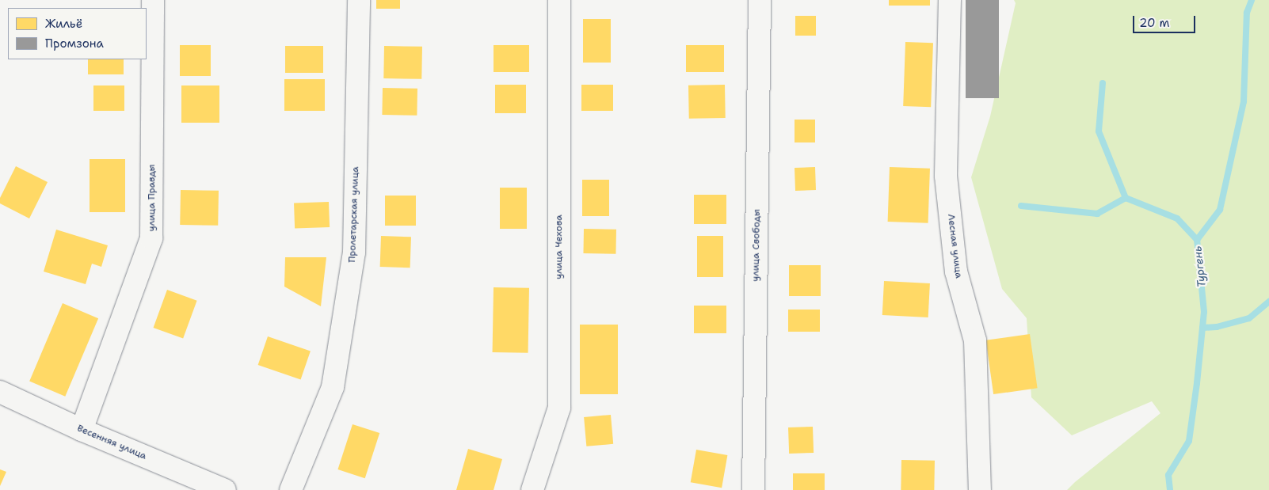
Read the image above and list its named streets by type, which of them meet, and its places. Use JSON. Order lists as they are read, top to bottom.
{
  "streets": {
    "street": [
      "улица Правды",
      "Пролетарская улица",
      "улица Свободы",
      "Лесная улица",
      "улица Чехова",
      "Весенняя улица"
    ]
  },
  "crossings": [
    ["улица Правды", "Весенняя улица"]
  ],
  "water": ["Тургень"],
  "legend": ["Жильё", "Промзона"],
  "scale_bar": "20 m"
}
